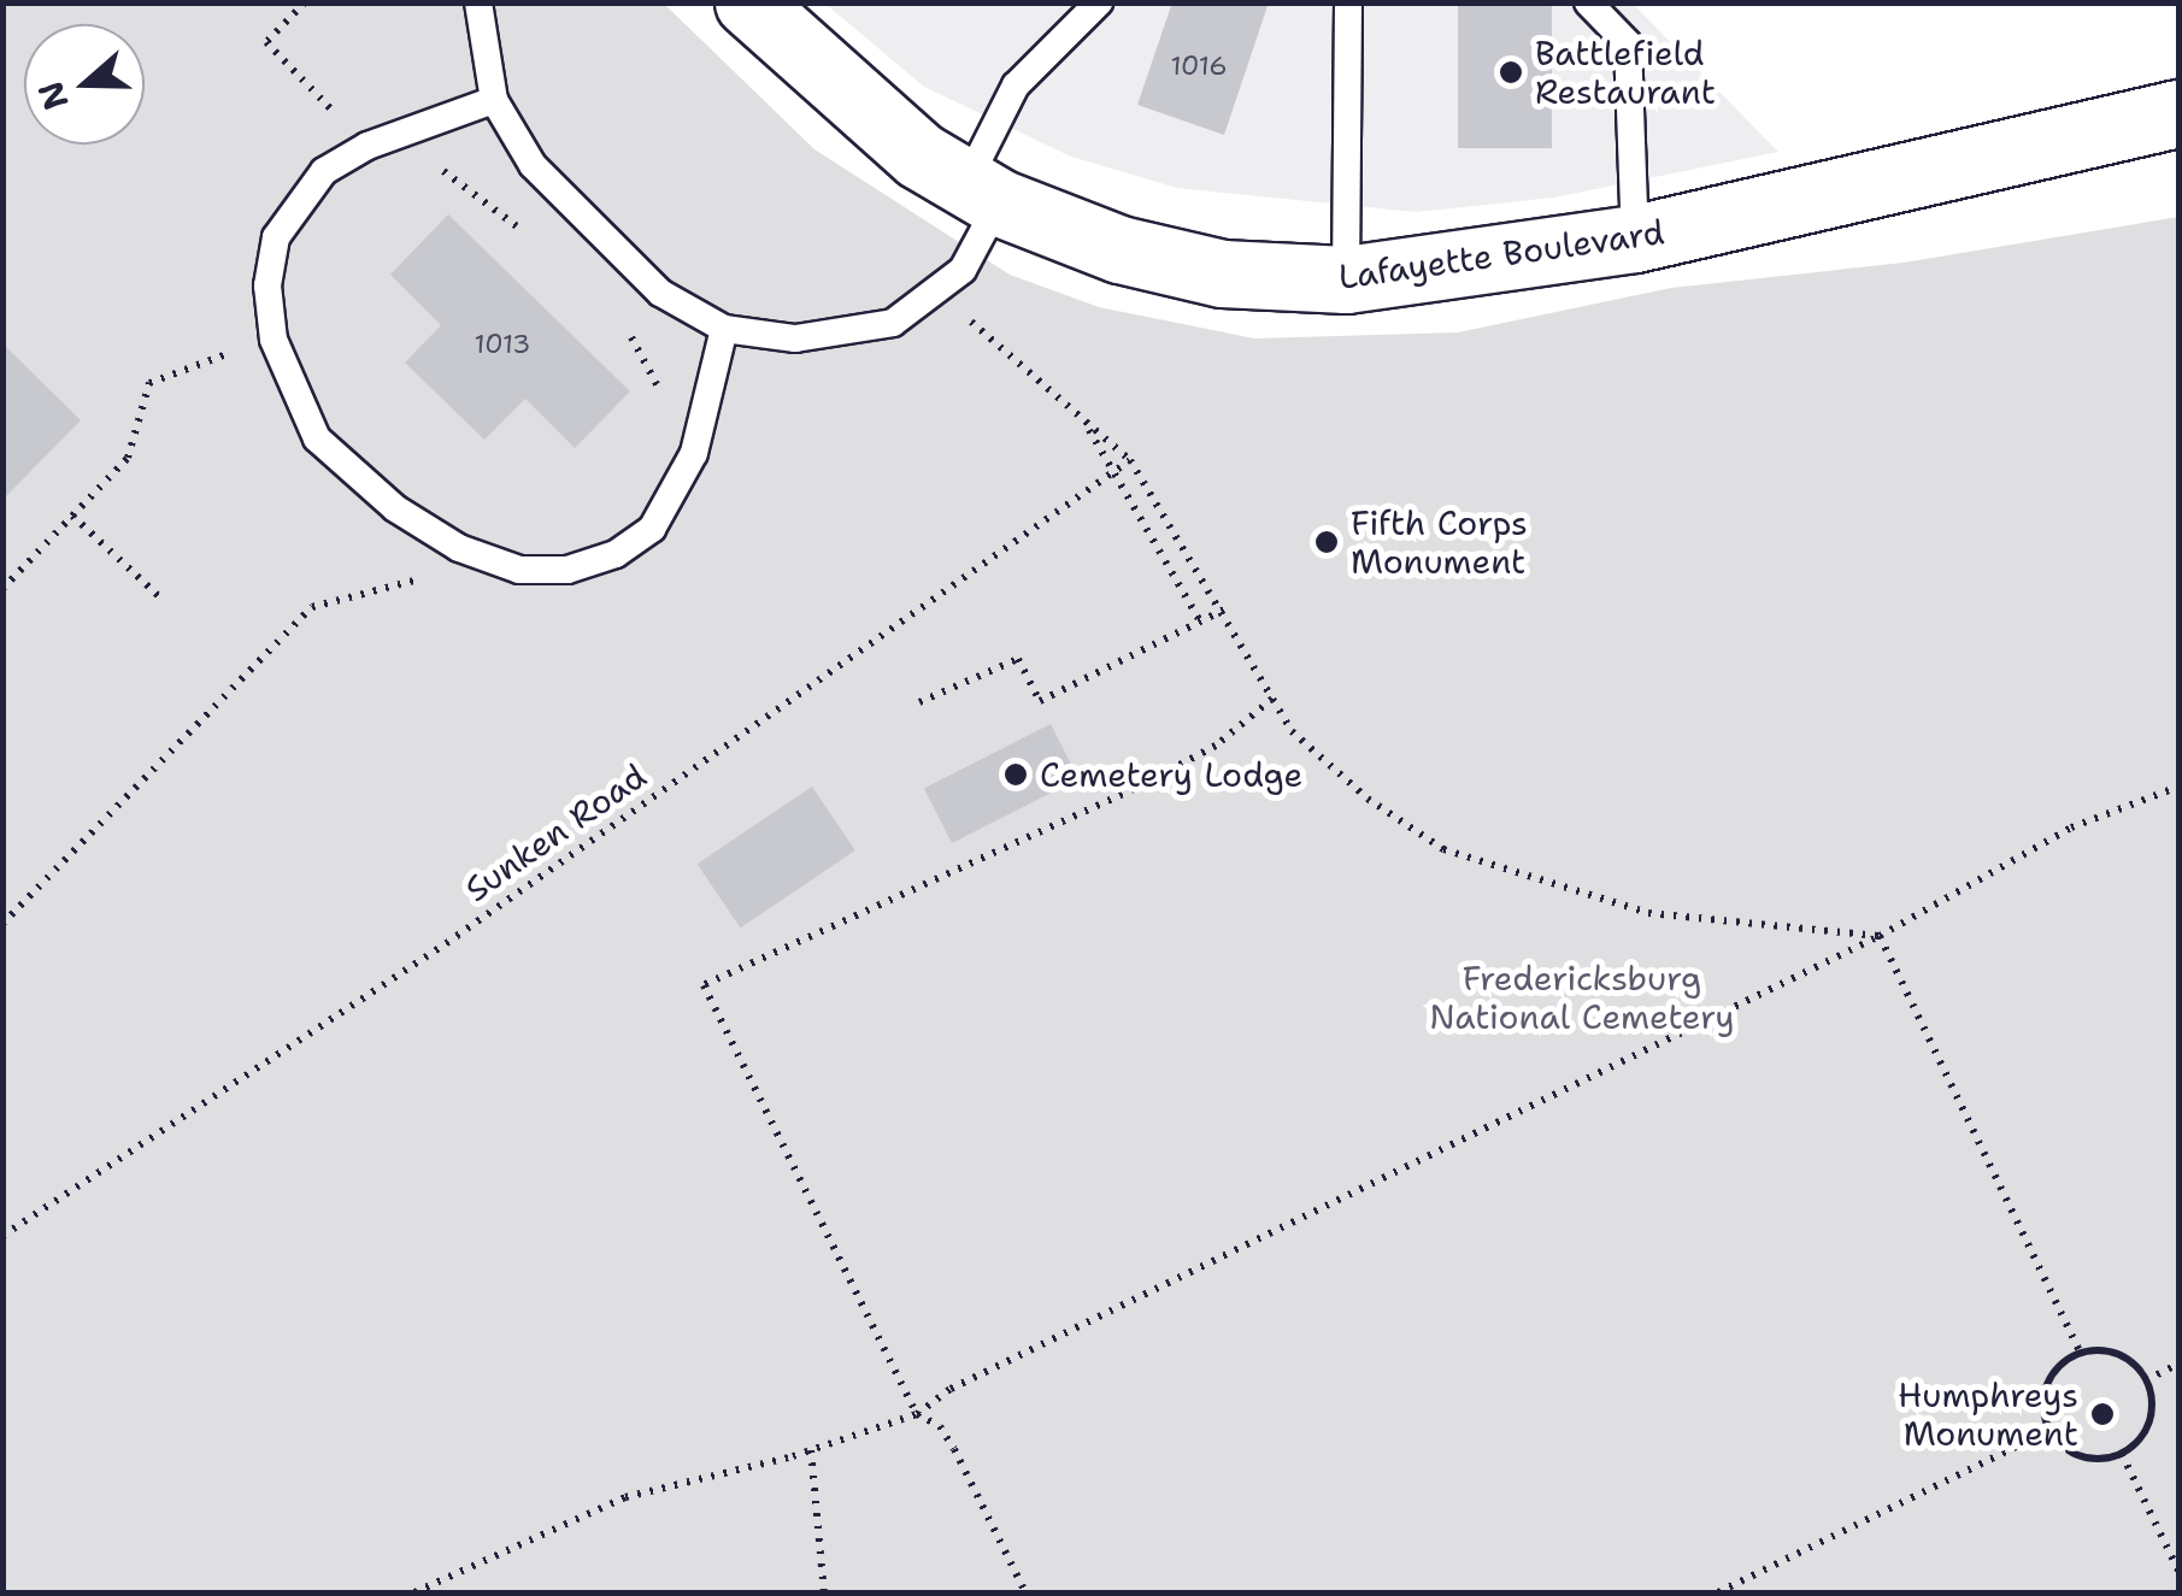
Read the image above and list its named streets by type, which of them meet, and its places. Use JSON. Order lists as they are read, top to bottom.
{
  "streets": {
    "main road": ["Lafayette Boulevard"],
    "path": ["Sunken Road"]
  },
  "parks": ["Fredericksburg National Cemetery"],
  "places": [
    "Battlefield Restaurant",
    "Fifth Corps Monument",
    "Cemetery Lodge",
    "Humphreys Monument"
  ],
  "house_numbers": ["1016", "1013"],
  "north": "left"
}
